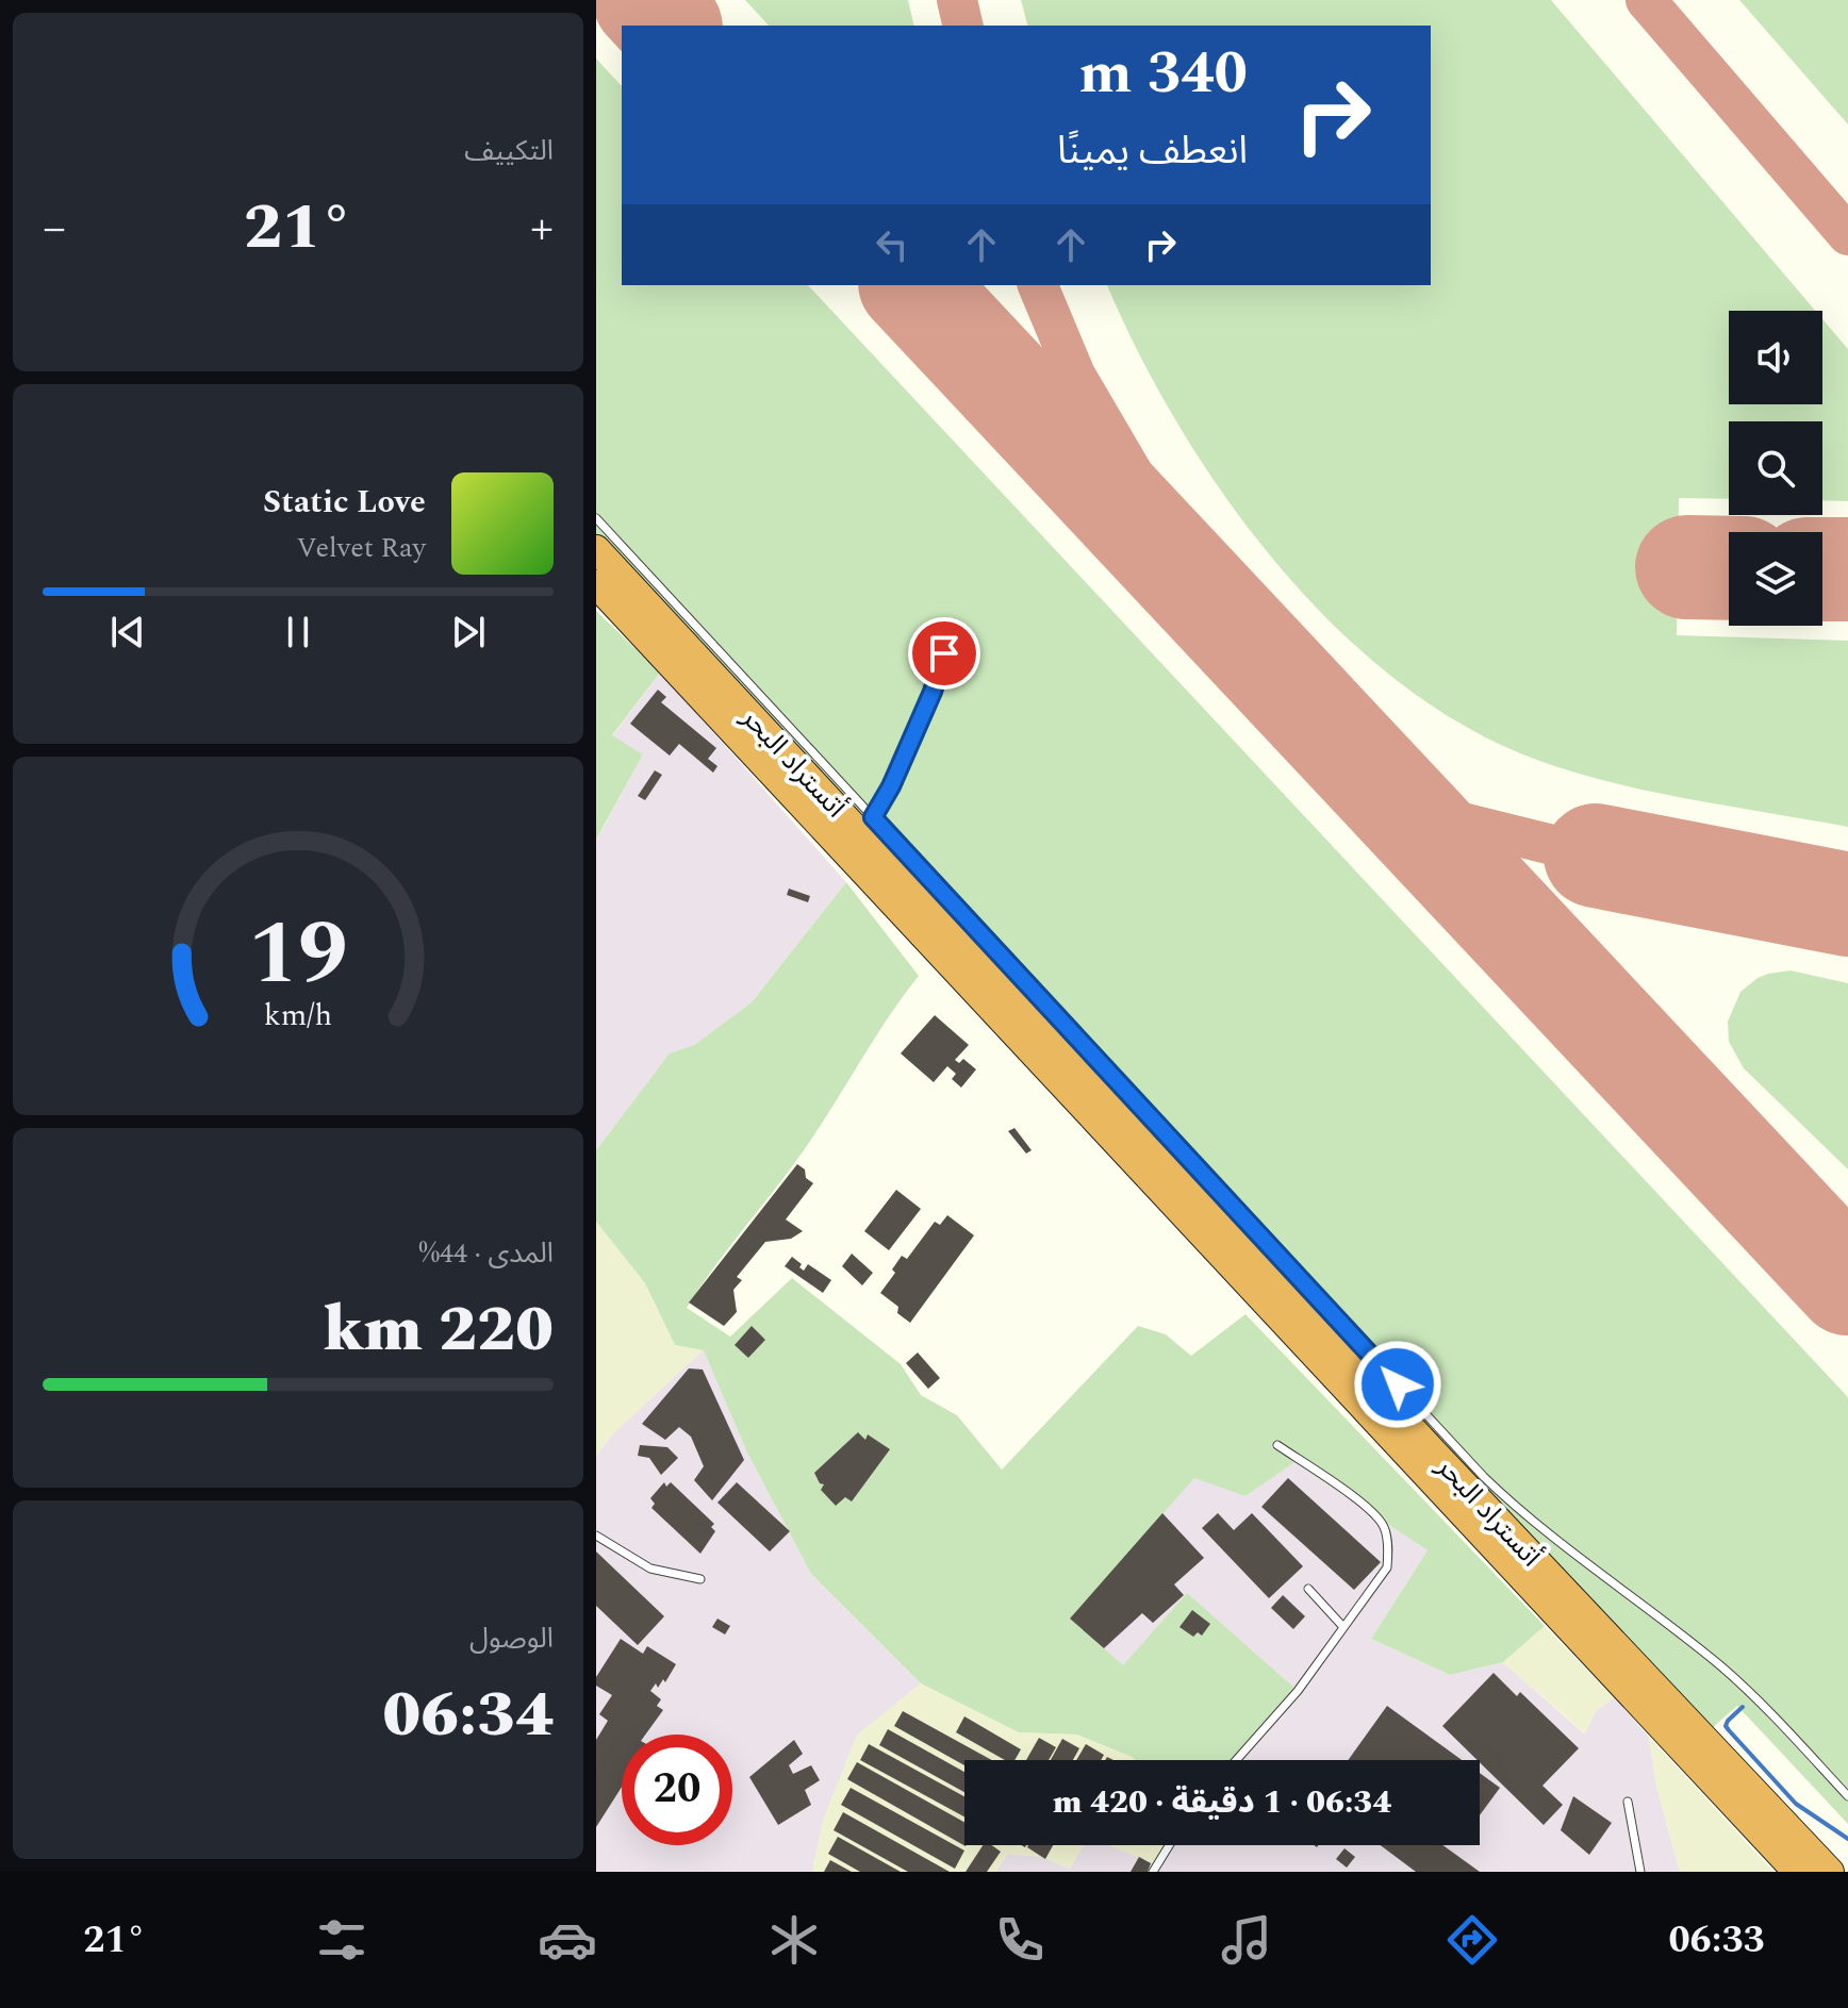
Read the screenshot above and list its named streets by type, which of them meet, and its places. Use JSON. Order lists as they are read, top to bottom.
{
  "streets": {
    "highway": ["أتستراد البحر"]
  },
  "page": {
    "tile": [
      "التكييف",
      ["المدى · 44%", "220 km"],
      ["الوصول", "06:34"]
    ],
    "turn": ["340 m", "انعطف يمينًا"],
    "heat": ["−", "21°", "+"],
    "song": ["Static Love", "Velvet Ray"],
    "limit": "20",
    "trip": "06:34 · 1 دقيقة · 420 m",
    "tabs": ["06:33", "21°"],
    "gauge": ["19", "km/h"]
  }
}
